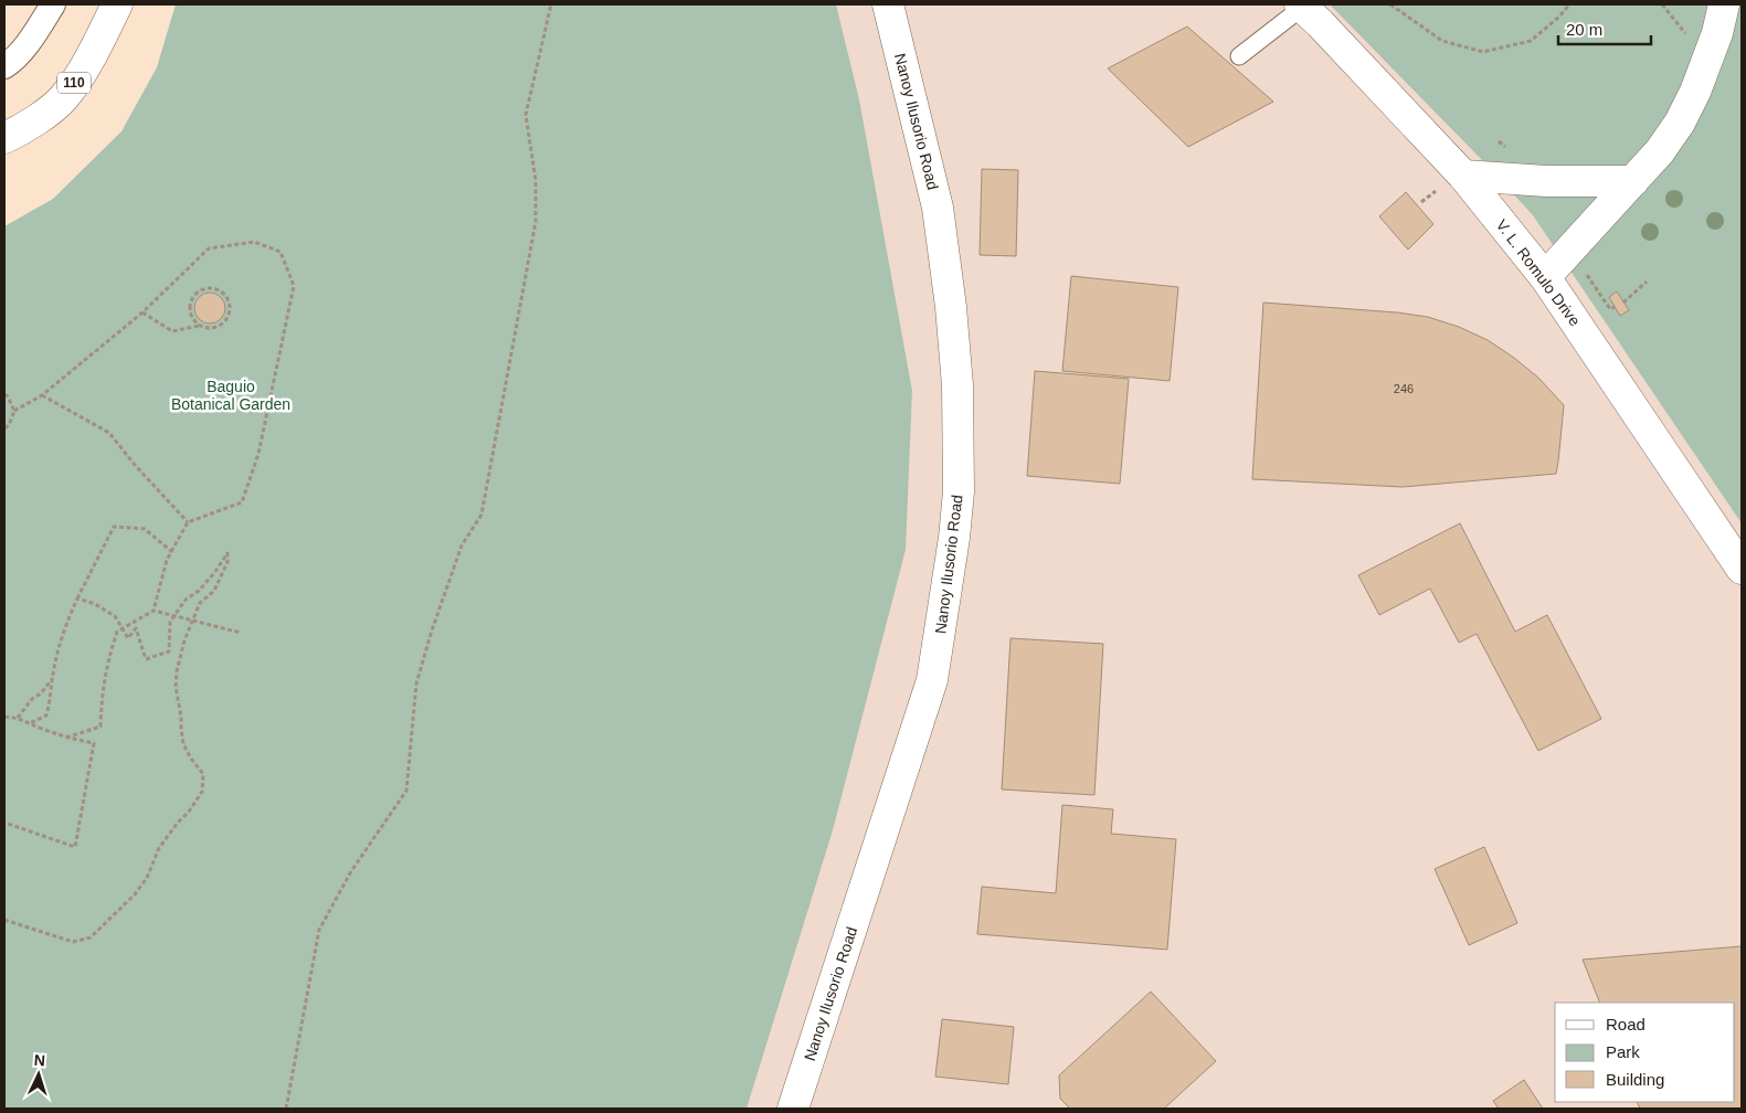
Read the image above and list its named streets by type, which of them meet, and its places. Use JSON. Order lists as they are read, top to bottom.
{
  "streets": {
    "main road": ["110", "Nanoy Ilusorio Road", "V. L. Romulo Drive"]
  },
  "parks": ["Baguio Botanical Garden"],
  "house_numbers": ["246"],
  "legend": ["Road", "Park", "Building"],
  "scale_bar": "20 m",
  "north": "top"
}
